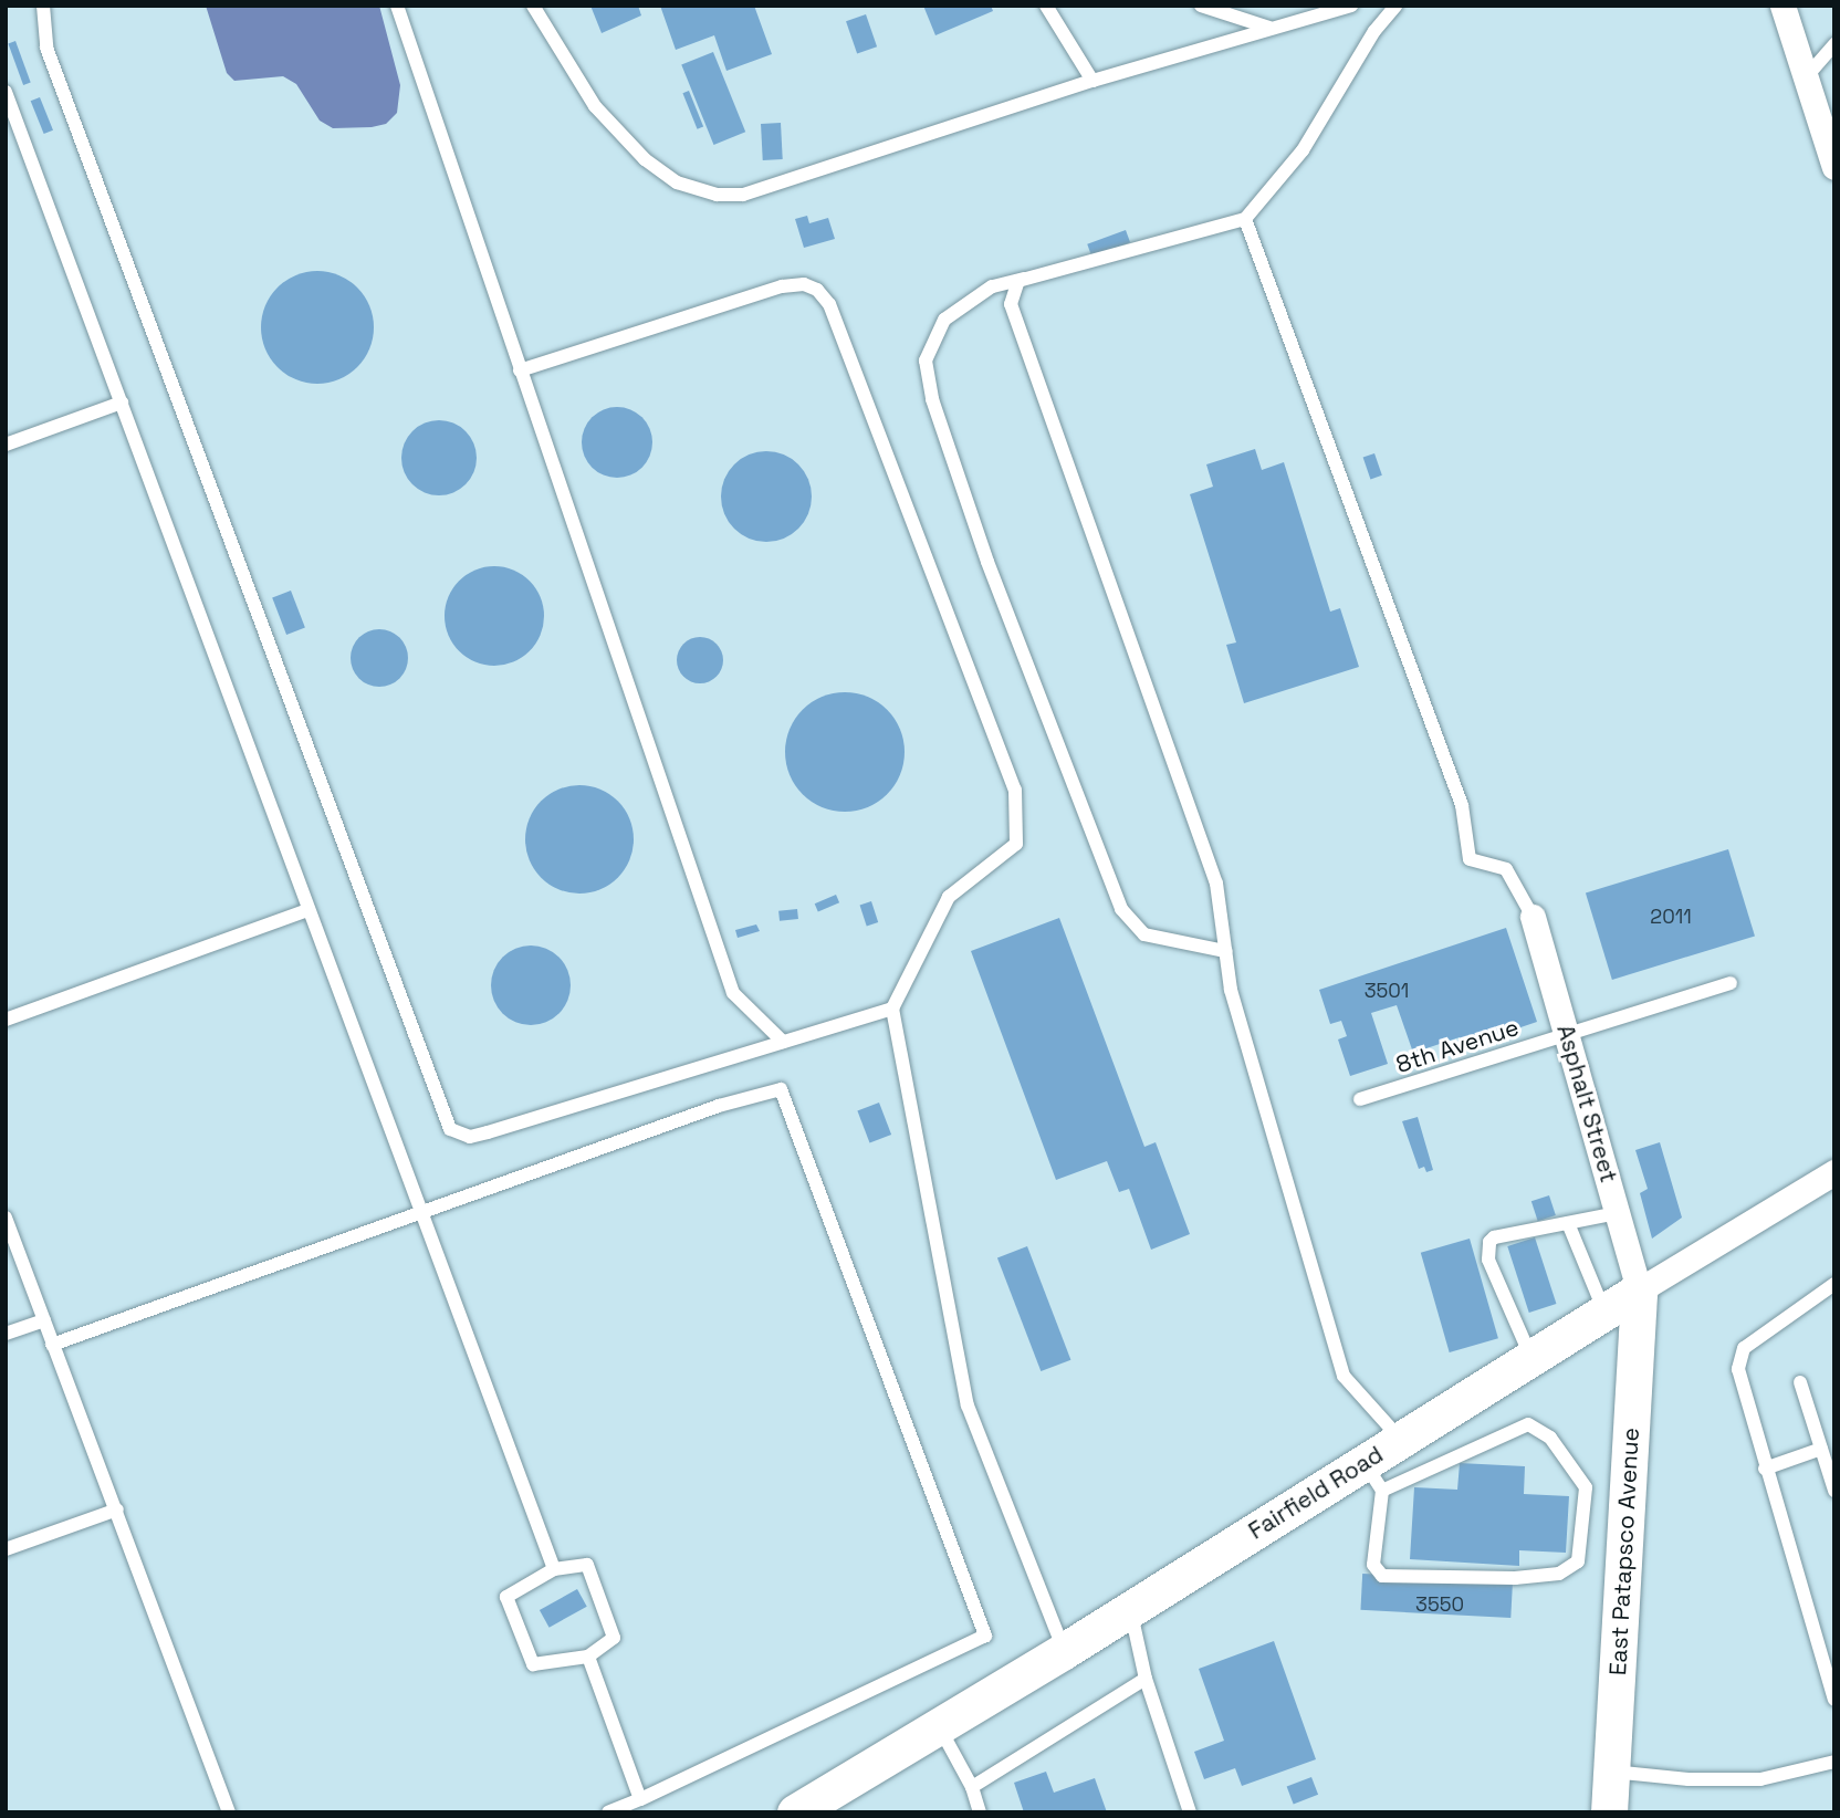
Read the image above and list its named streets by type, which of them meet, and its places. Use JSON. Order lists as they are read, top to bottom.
{
  "streets": {
    "street": ["Asphalt Street", "Fairfield Road", "East Patapsco Avenue"],
    "lane": ["8th Avenue"]
  },
  "crossings": [
    ["8th Avenue", "Asphalt Street"],
    ["Asphalt Street", "Fairfield Road"],
    ["Asphalt Street", "East Patapsco Avenue"],
    ["Fairfield Road", "East Patapsco Avenue"]
  ],
  "house_numbers": ["2011", "3501", "3550"]
}
